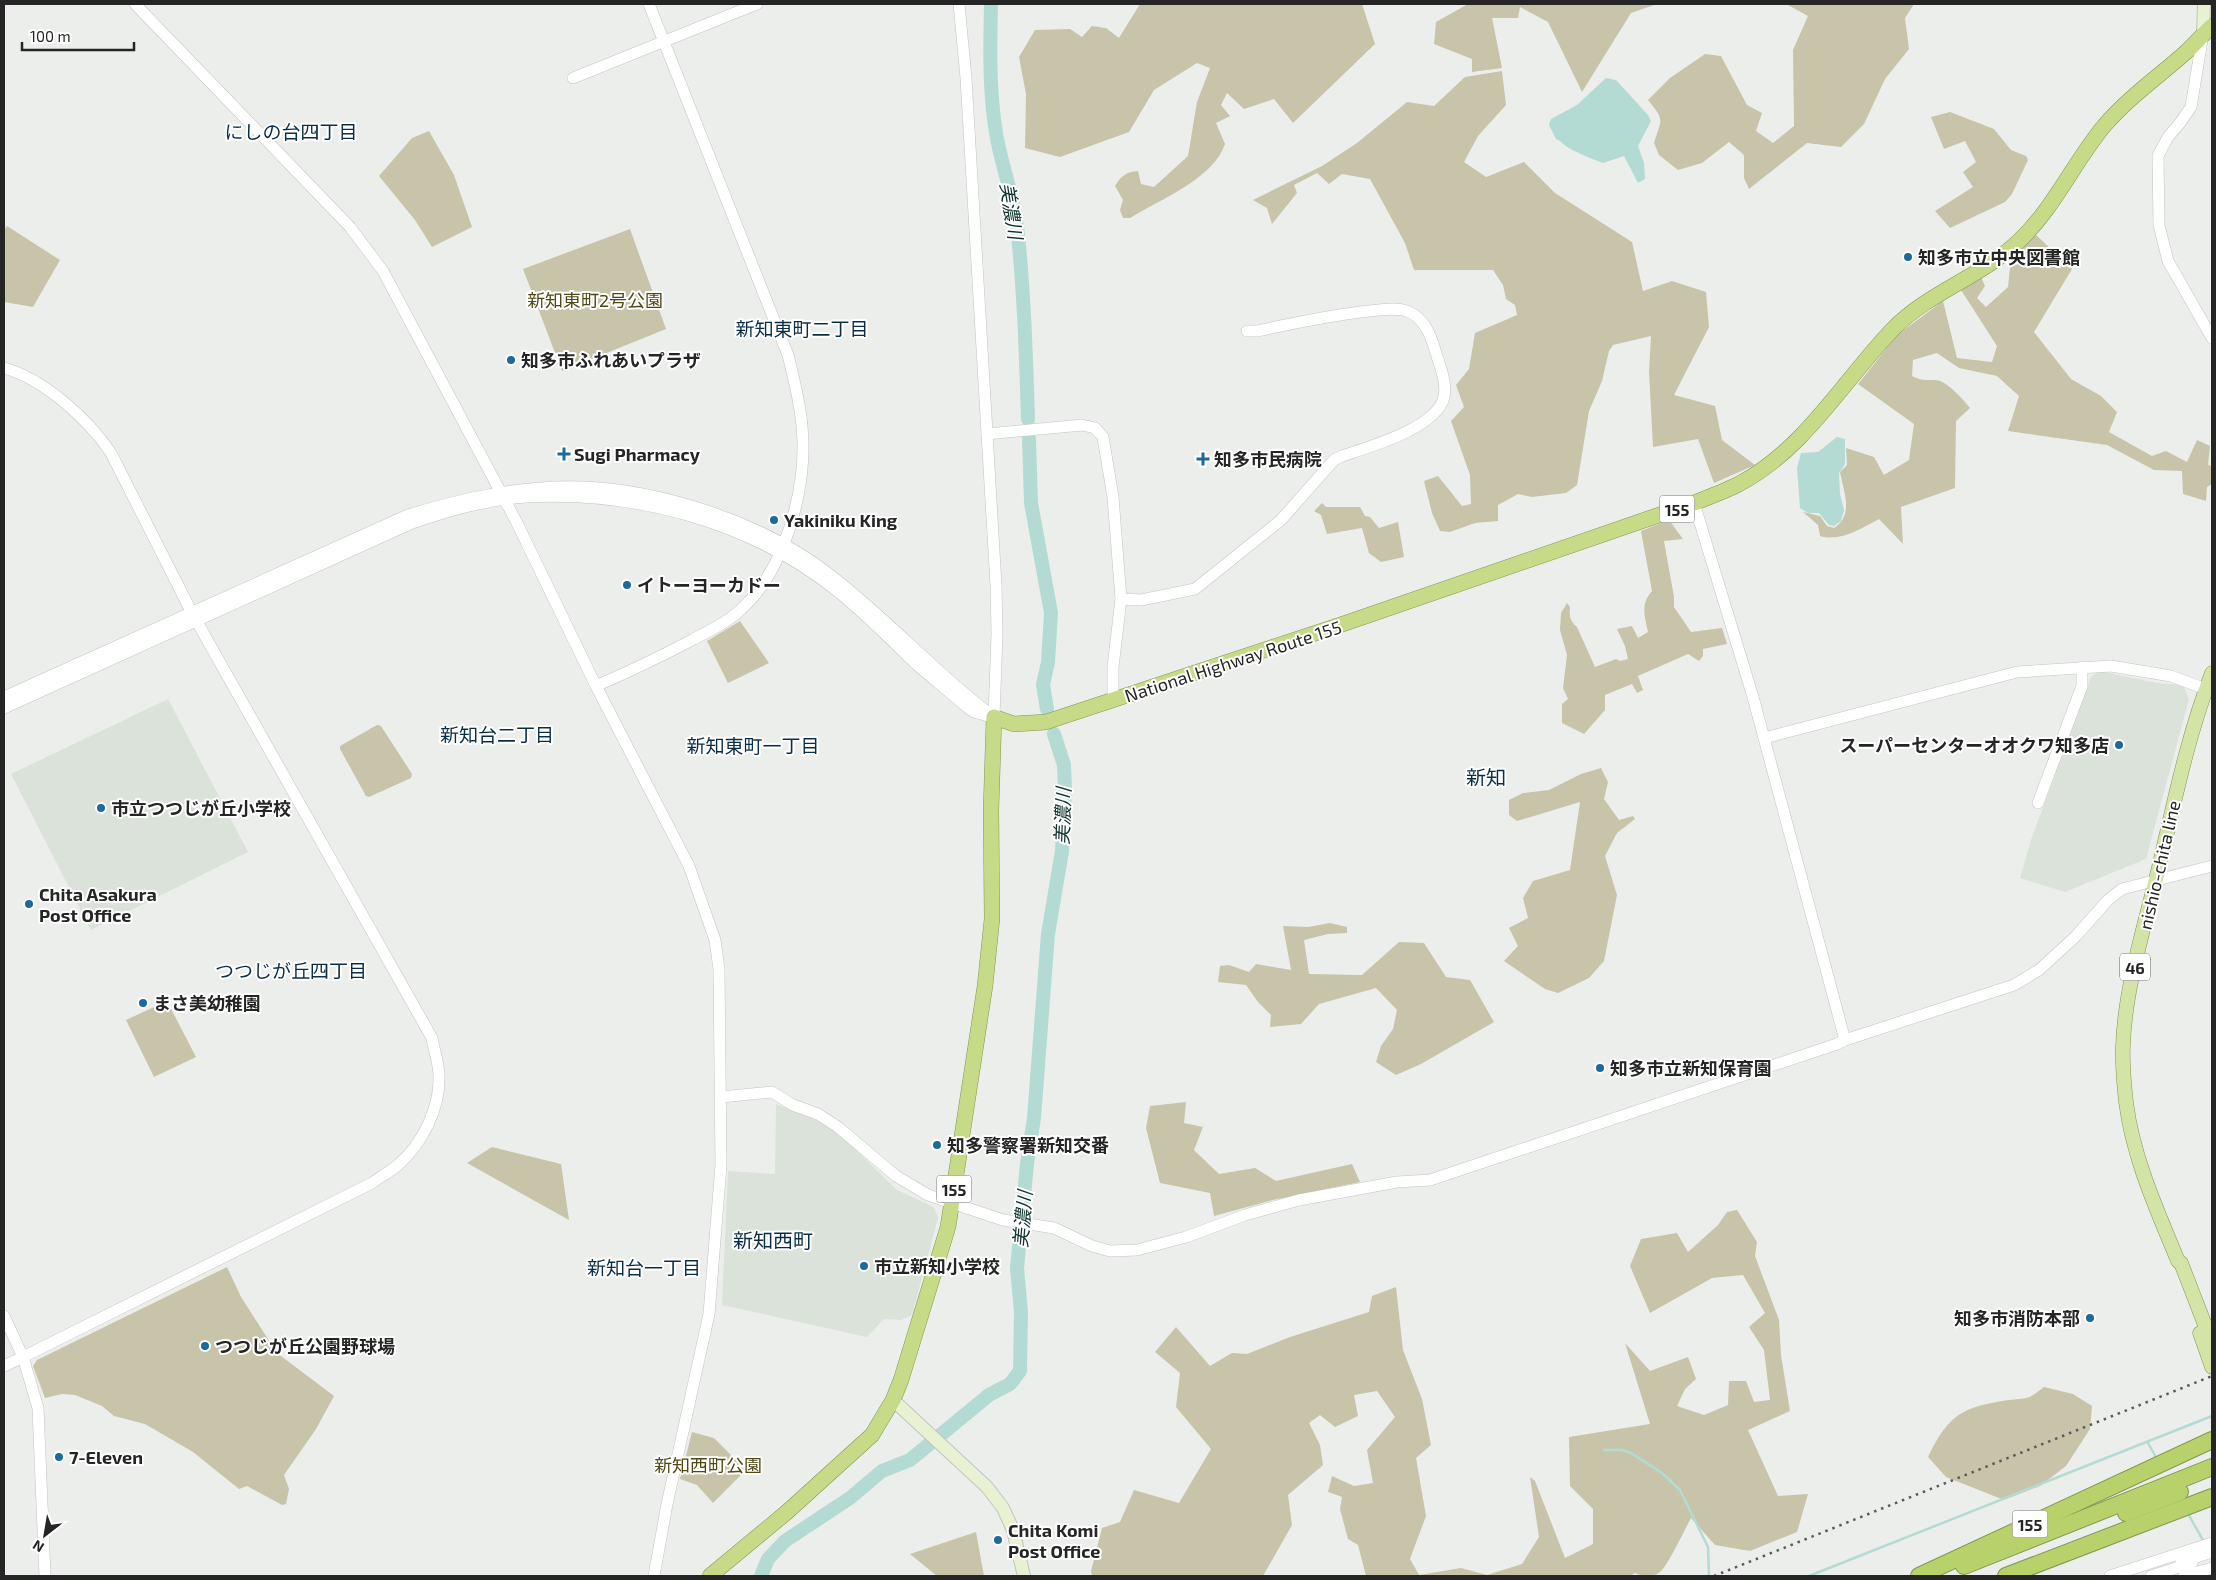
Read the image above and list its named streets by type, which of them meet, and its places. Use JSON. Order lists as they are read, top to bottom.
{
  "streets": {
    "highway": ["155", "National Highway Route 155"],
    "main road": ["nishio-chita line", "46"]
  },
  "crossings": [
    ["155", "National Highway Route 155"],
    ["nishio-chita line", "46"]
  ],
  "districts": [
    "にしの台四丁目",
    "新知東町二丁目",
    "新知台二丁目",
    "新知東町一丁目",
    "新知",
    "つつじが丘四丁目",
    "新知西町",
    "新知台一丁目"
  ],
  "water": ["美濃川"],
  "parks": ["新知東町2号公園", "新知西町公園"],
  "places": {
    "other": [
      "知多市立中央図書館",
      "知多市ふれあいプラザ",
      "Yakiniku King",
      "イトーヨーカドー",
      "スーパーセンターオオクワ知多店",
      "市立つつじが丘小学校",
      "Chita Asakura Post Office",
      "まさ美幼稚園",
      "知多市立新知保育園",
      "知多警察署新知交番",
      "市立新知小学校",
      "知多市消防本部",
      "つつじが丘公園野球場",
      "7-Eleven",
      "Chita Komi Post Office"
    ],
    "health": ["Sugi Pharmacy", "知多市民病院"]
  },
  "scale_bar": "100 m",
  "north": "bottom left"
}
